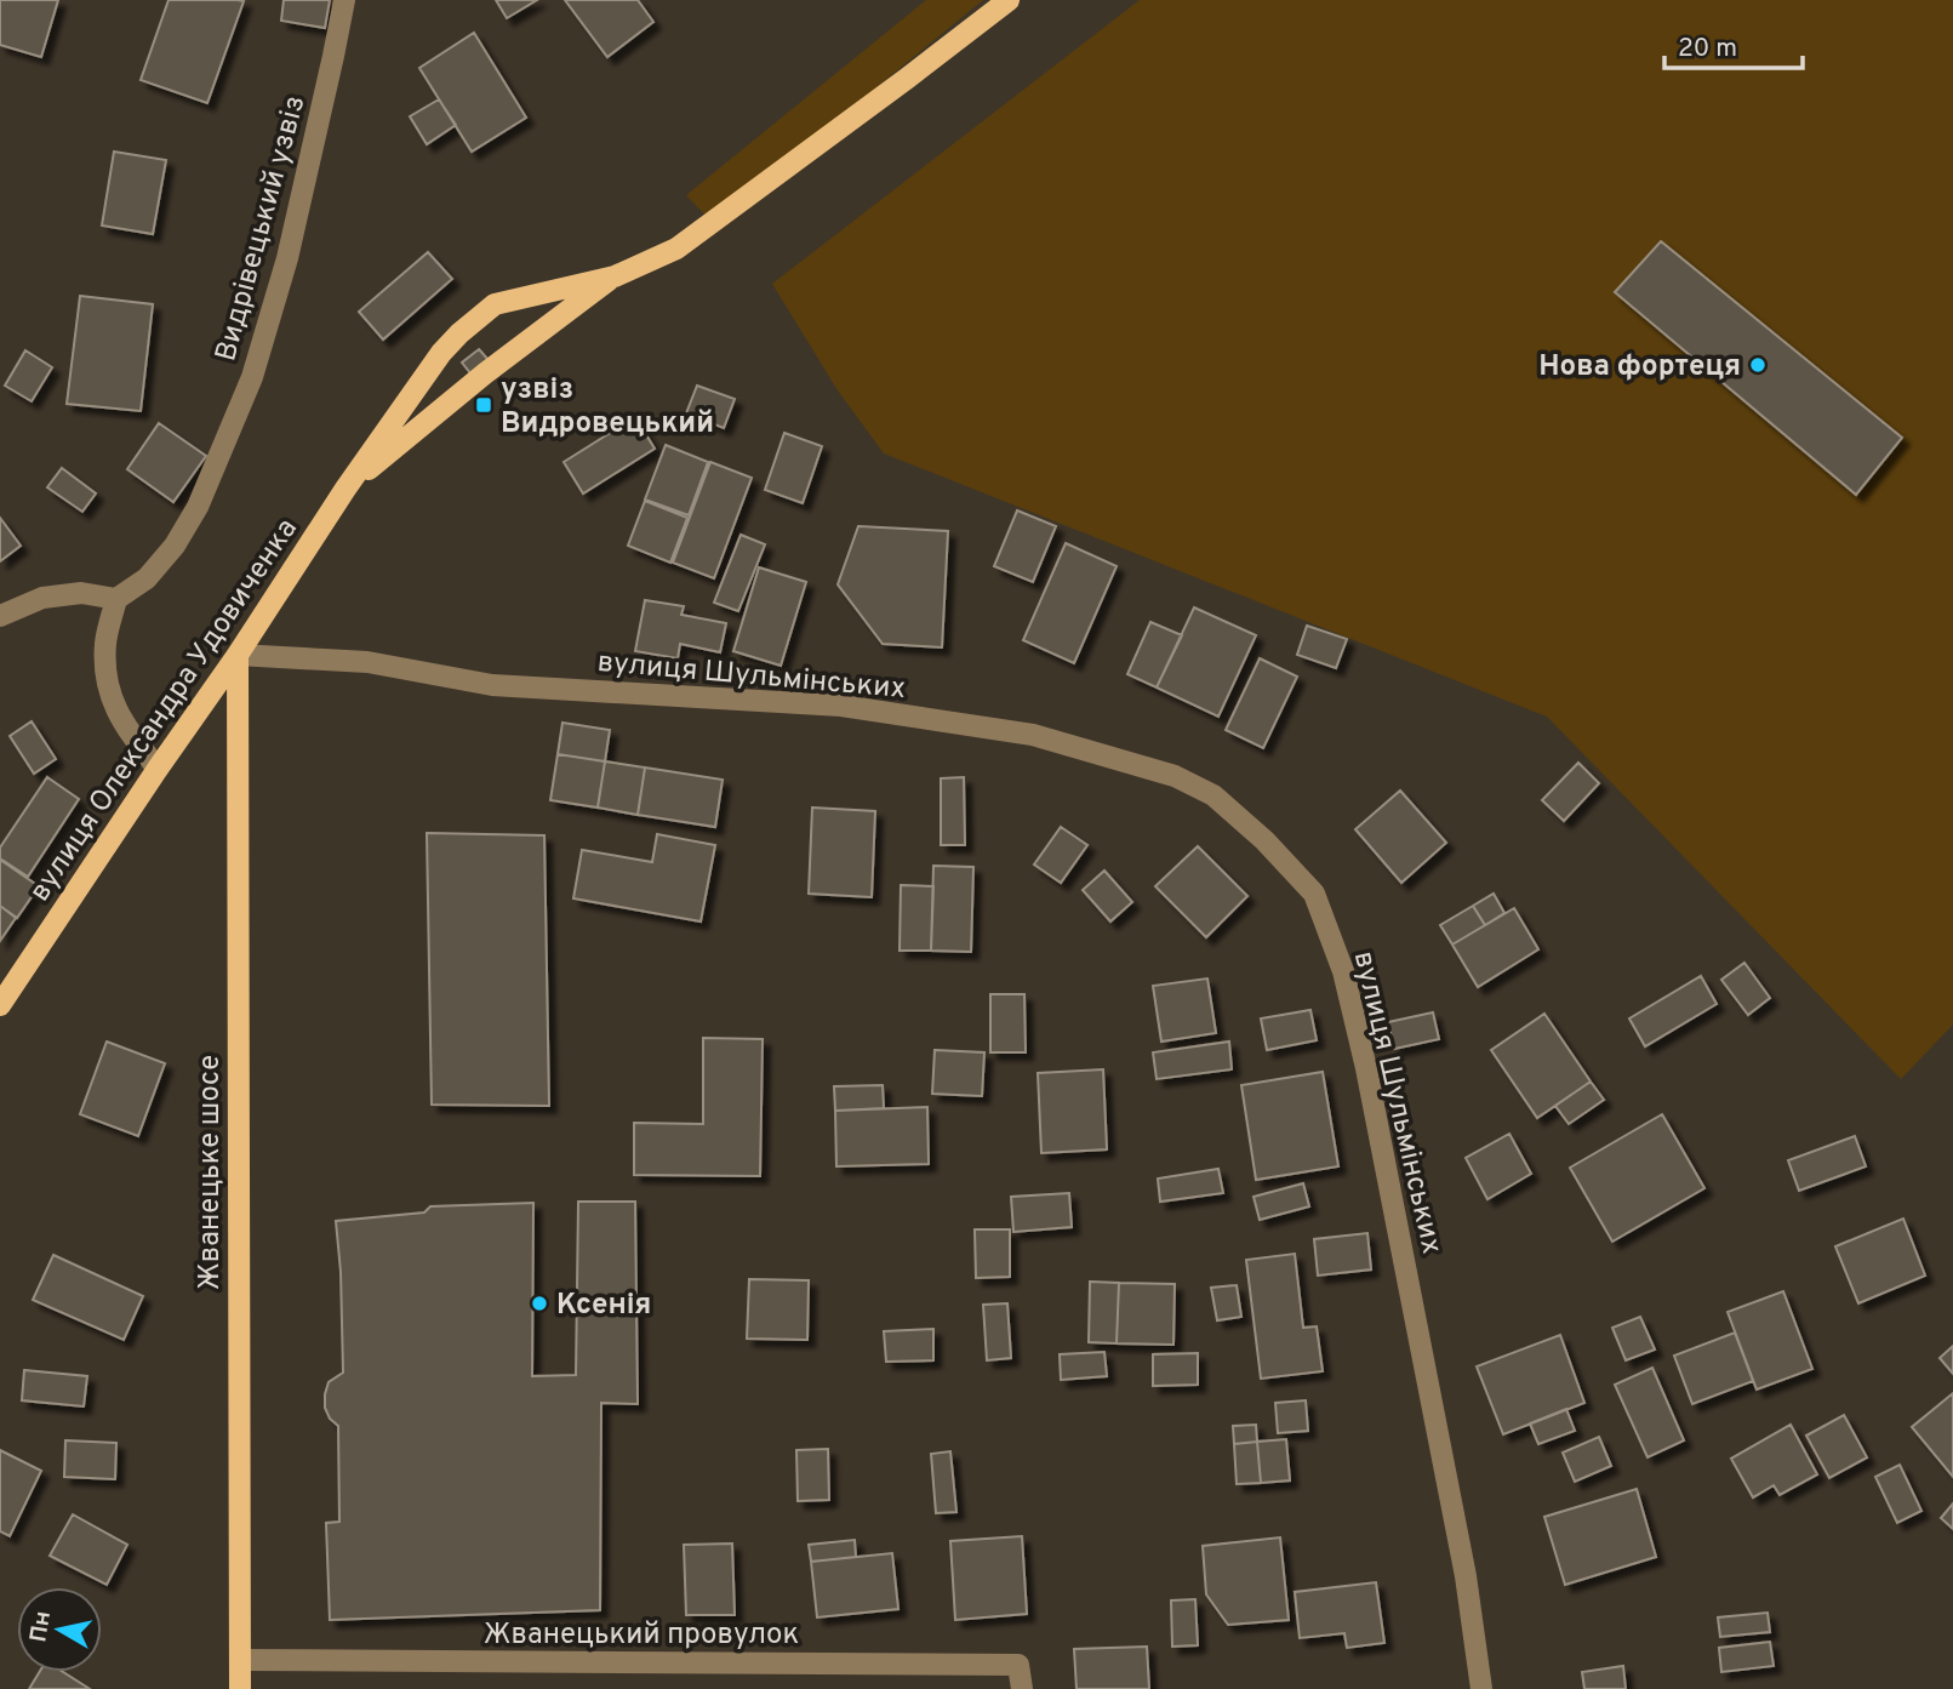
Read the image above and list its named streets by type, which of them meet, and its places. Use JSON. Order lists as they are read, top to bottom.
{
  "streets": {
    "main road": ["вулиця Олександра Удовиченка", "Жванецьке шосе"],
    "street": ["Видрівецький узвіз", "вулиця Шульмінських", "Жванецький провулок"]
  },
  "crossings": [
    ["вулиця Шульмінських", "вулиця Олександра Удовиченка"],
    ["вулиця Шульмінських", "Жванецьке шосе"],
    ["вулиця Олександра Удовиченка", "Жванецьке шосе"],
    ["Жванецьке шосе", "Жванецький провулок"]
  ],
  "places": {
    "other": ["Нова фортеця", "Ксенія"],
    "transit": ["узвіз Видровецький"]
  },
  "scale_bar": "20 m",
  "north": "left"
}
